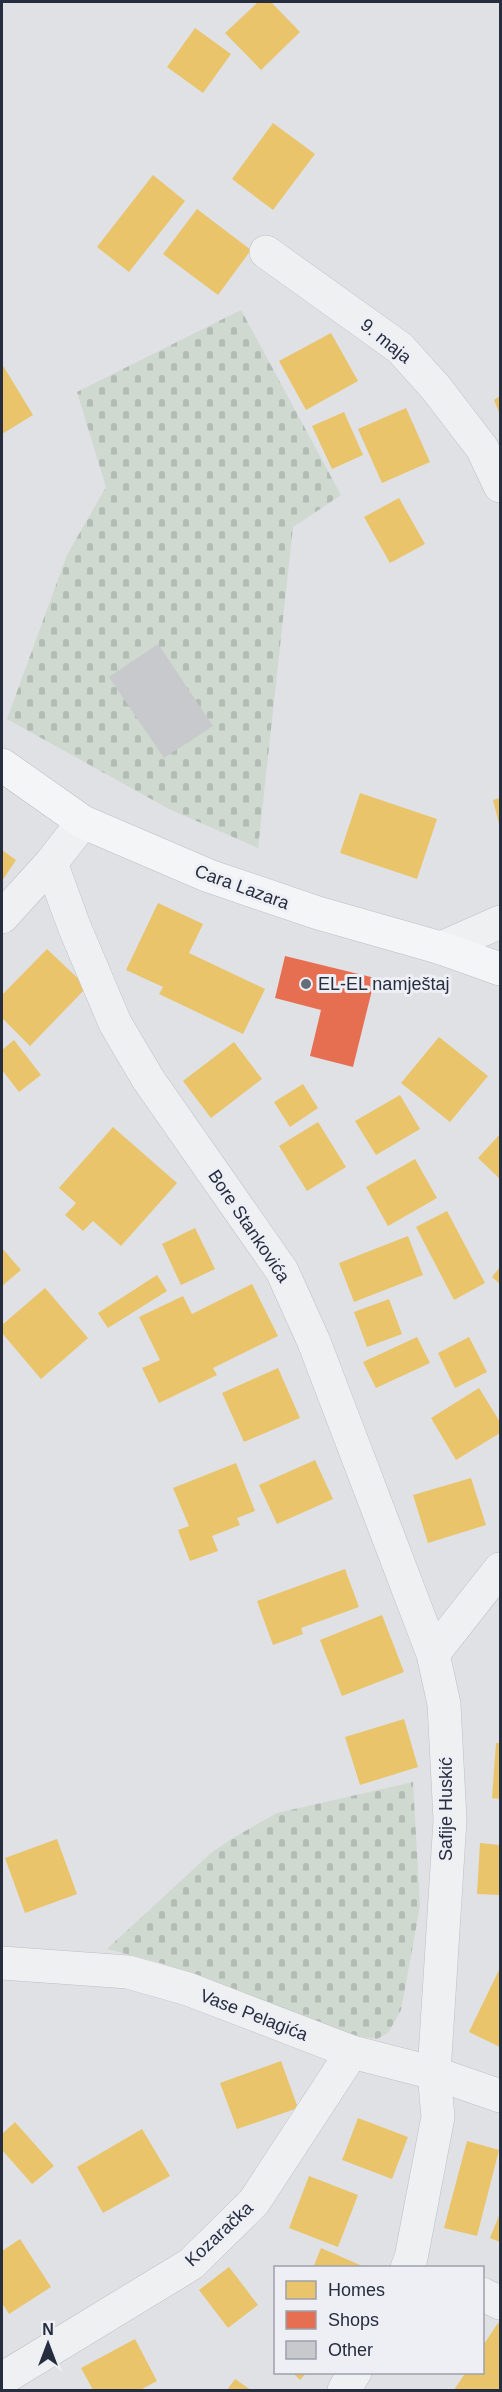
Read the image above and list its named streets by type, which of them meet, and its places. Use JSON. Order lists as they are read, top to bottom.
{
  "streets": {
    "main road": ["Cara Lazara"],
    "street": [
      "9. maja",
      "Bore Stankovića",
      "Safije Huskić",
      "Vase Pelagića",
      "Kozaračka"
    ]
  },
  "crossings": [
    ["Bore Stankovića", "Safije Huskić"],
    ["Safije Huskić", "Vase Pelagića"],
    ["Vase Pelagića", "Kozaračka"]
  ],
  "places": ["EL-EL namještaj"],
  "legend": ["Homes", "Shops", "Other"],
  "north": "top"
}
